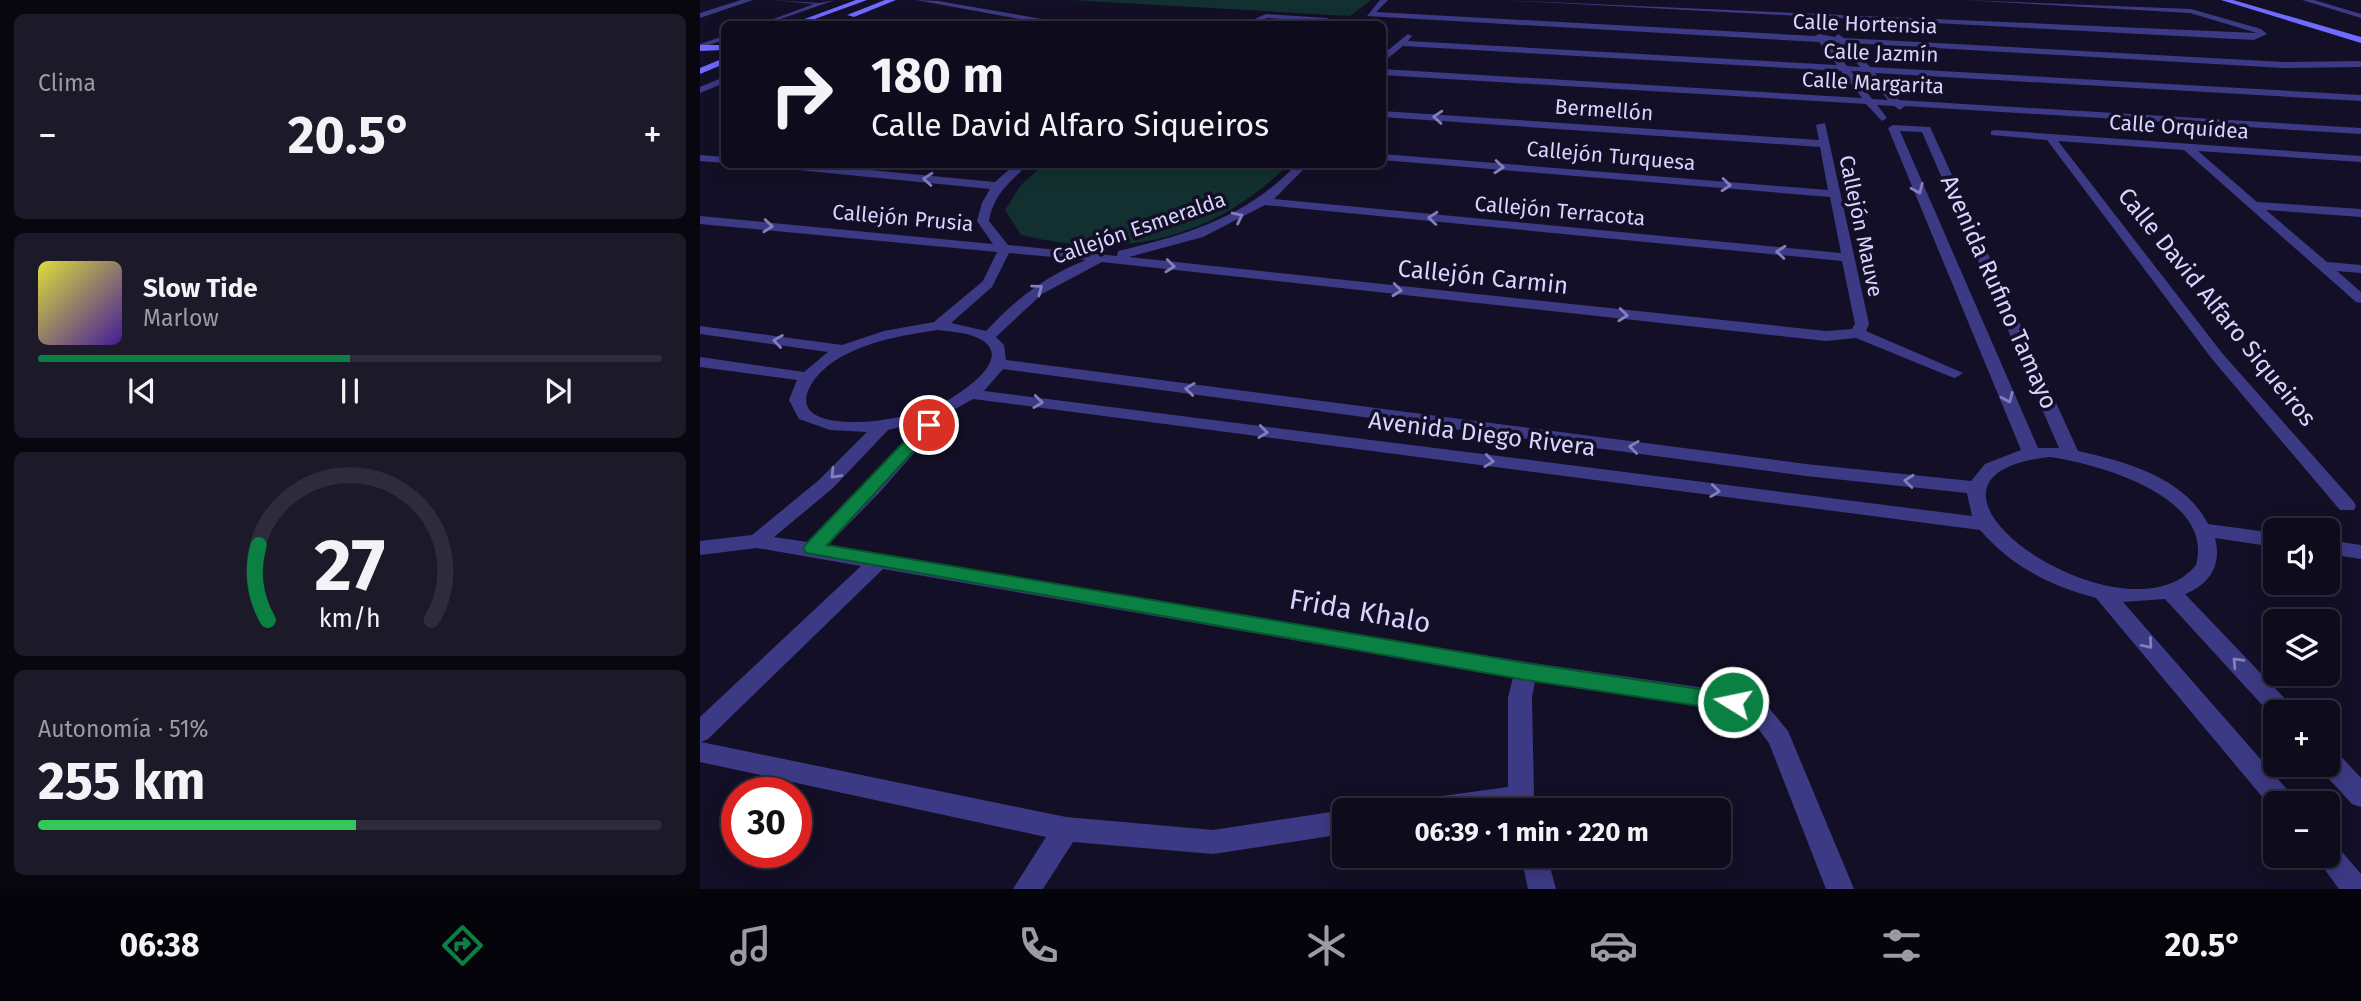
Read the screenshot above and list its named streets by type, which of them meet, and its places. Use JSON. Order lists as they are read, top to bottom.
{
  "streets": {
    "street": [
      "Calle Hortensia",
      "Calle Jazmín",
      "Calle Margarita",
      "Bermellón",
      "Calle Orquídea",
      "Callejón Turquesa",
      "Callejón Terracota",
      "Callejón Prusia",
      "Callejón Mauve",
      "Callejón Esmeralda",
      "Callejón Carmin",
      "Avenida Rufino Tamayo",
      "Calle David Alfaro Siqueiros",
      "Avenida Diego Rivera",
      "Frida Khalo"
    ]
  },
  "crossings": [
    ["Bermellón", "Callejón Mauve"],
    ["Calle Orquídea", "Calle David Alfaro Siqueiros"],
    ["Callejón Turquesa", "Callejón Mauve"],
    ["Callejón Terracota", "Callejón Mauve"],
    ["Callejón Terracota", "Callejón Esmeralda"],
    ["Callejón Prusia", "Callejón Esmeralda"],
    ["Callejón Prusia", "Callejón Carmin"],
    ["Callejón Mauve", "Callejón Carmin"],
    ["Callejón Esmeralda", "Callejón Carmin"]
  ],
  "one_way": [
    "Callejón Turquesa",
    "Callejón Terracota",
    "Callejón Esmeralda",
    "Callejón Carmin"
  ],
  "page": {
    "tile": [
      "Clima",
      ["Autonomía · 51%", "255 km"]
    ],
    "turn": ["180 m", "Calle David Alfaro Siqueiros"],
    "heat": ["−", "20.5°", "+"],
    "song": ["Slow Tide", "Marlow"],
    "map_buttons": ["+", "−"],
    "limit": "30",
    "trip": "06:39 · 1 min · 220 m",
    "tabs": ["06:38", "20.5°"],
    "gauge": ["27", "km/h"]
  }
}
